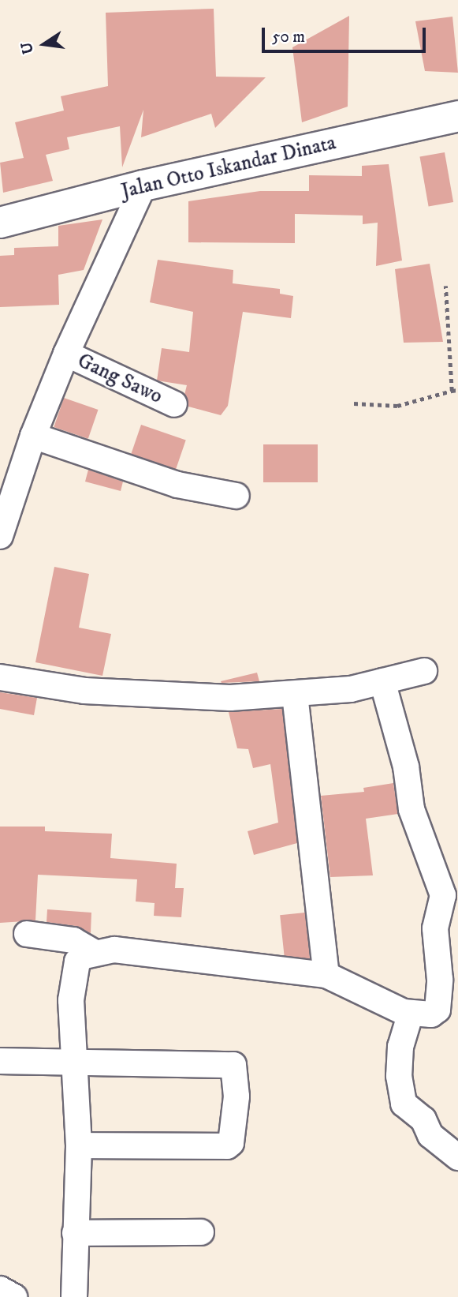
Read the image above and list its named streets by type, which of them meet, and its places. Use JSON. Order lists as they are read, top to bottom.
{
  "streets": {
    "main road": ["Jalan Otto Iskandar Dinata"],
    "street": ["Gang Sawo"]
  },
  "scale_bar": "50 m",
  "north": "left"
}
